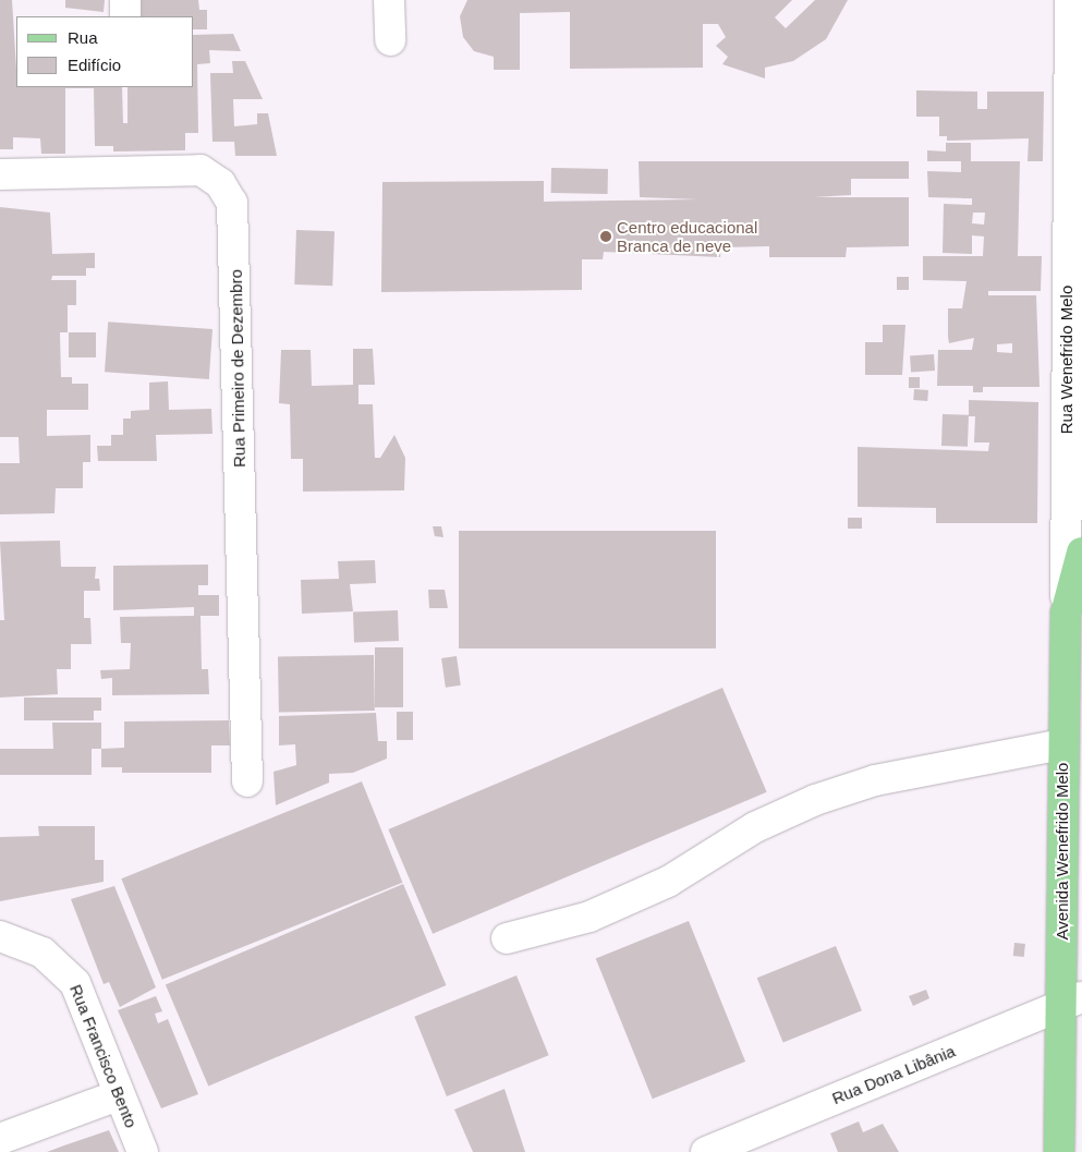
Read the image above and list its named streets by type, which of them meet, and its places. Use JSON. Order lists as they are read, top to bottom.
{
  "streets": {
    "main road": ["Avenida Wenefrido Melo"],
    "street": [
      "Rua Wenefrido Melo",
      "Rua Primeiro de Dezembro",
      "Rua Francisco Bento",
      "Rua Dona Libânia"
    ]
  },
  "crossings": [
    ["Rua Wenefrido Melo", "Avenida Wenefrido Melo"],
    ["Avenida Wenefrido Melo", "Rua Dona Libânia"]
  ],
  "places": ["Centro educacional Branca de neve"],
  "legend": ["Rua", "Edifício"]
}
